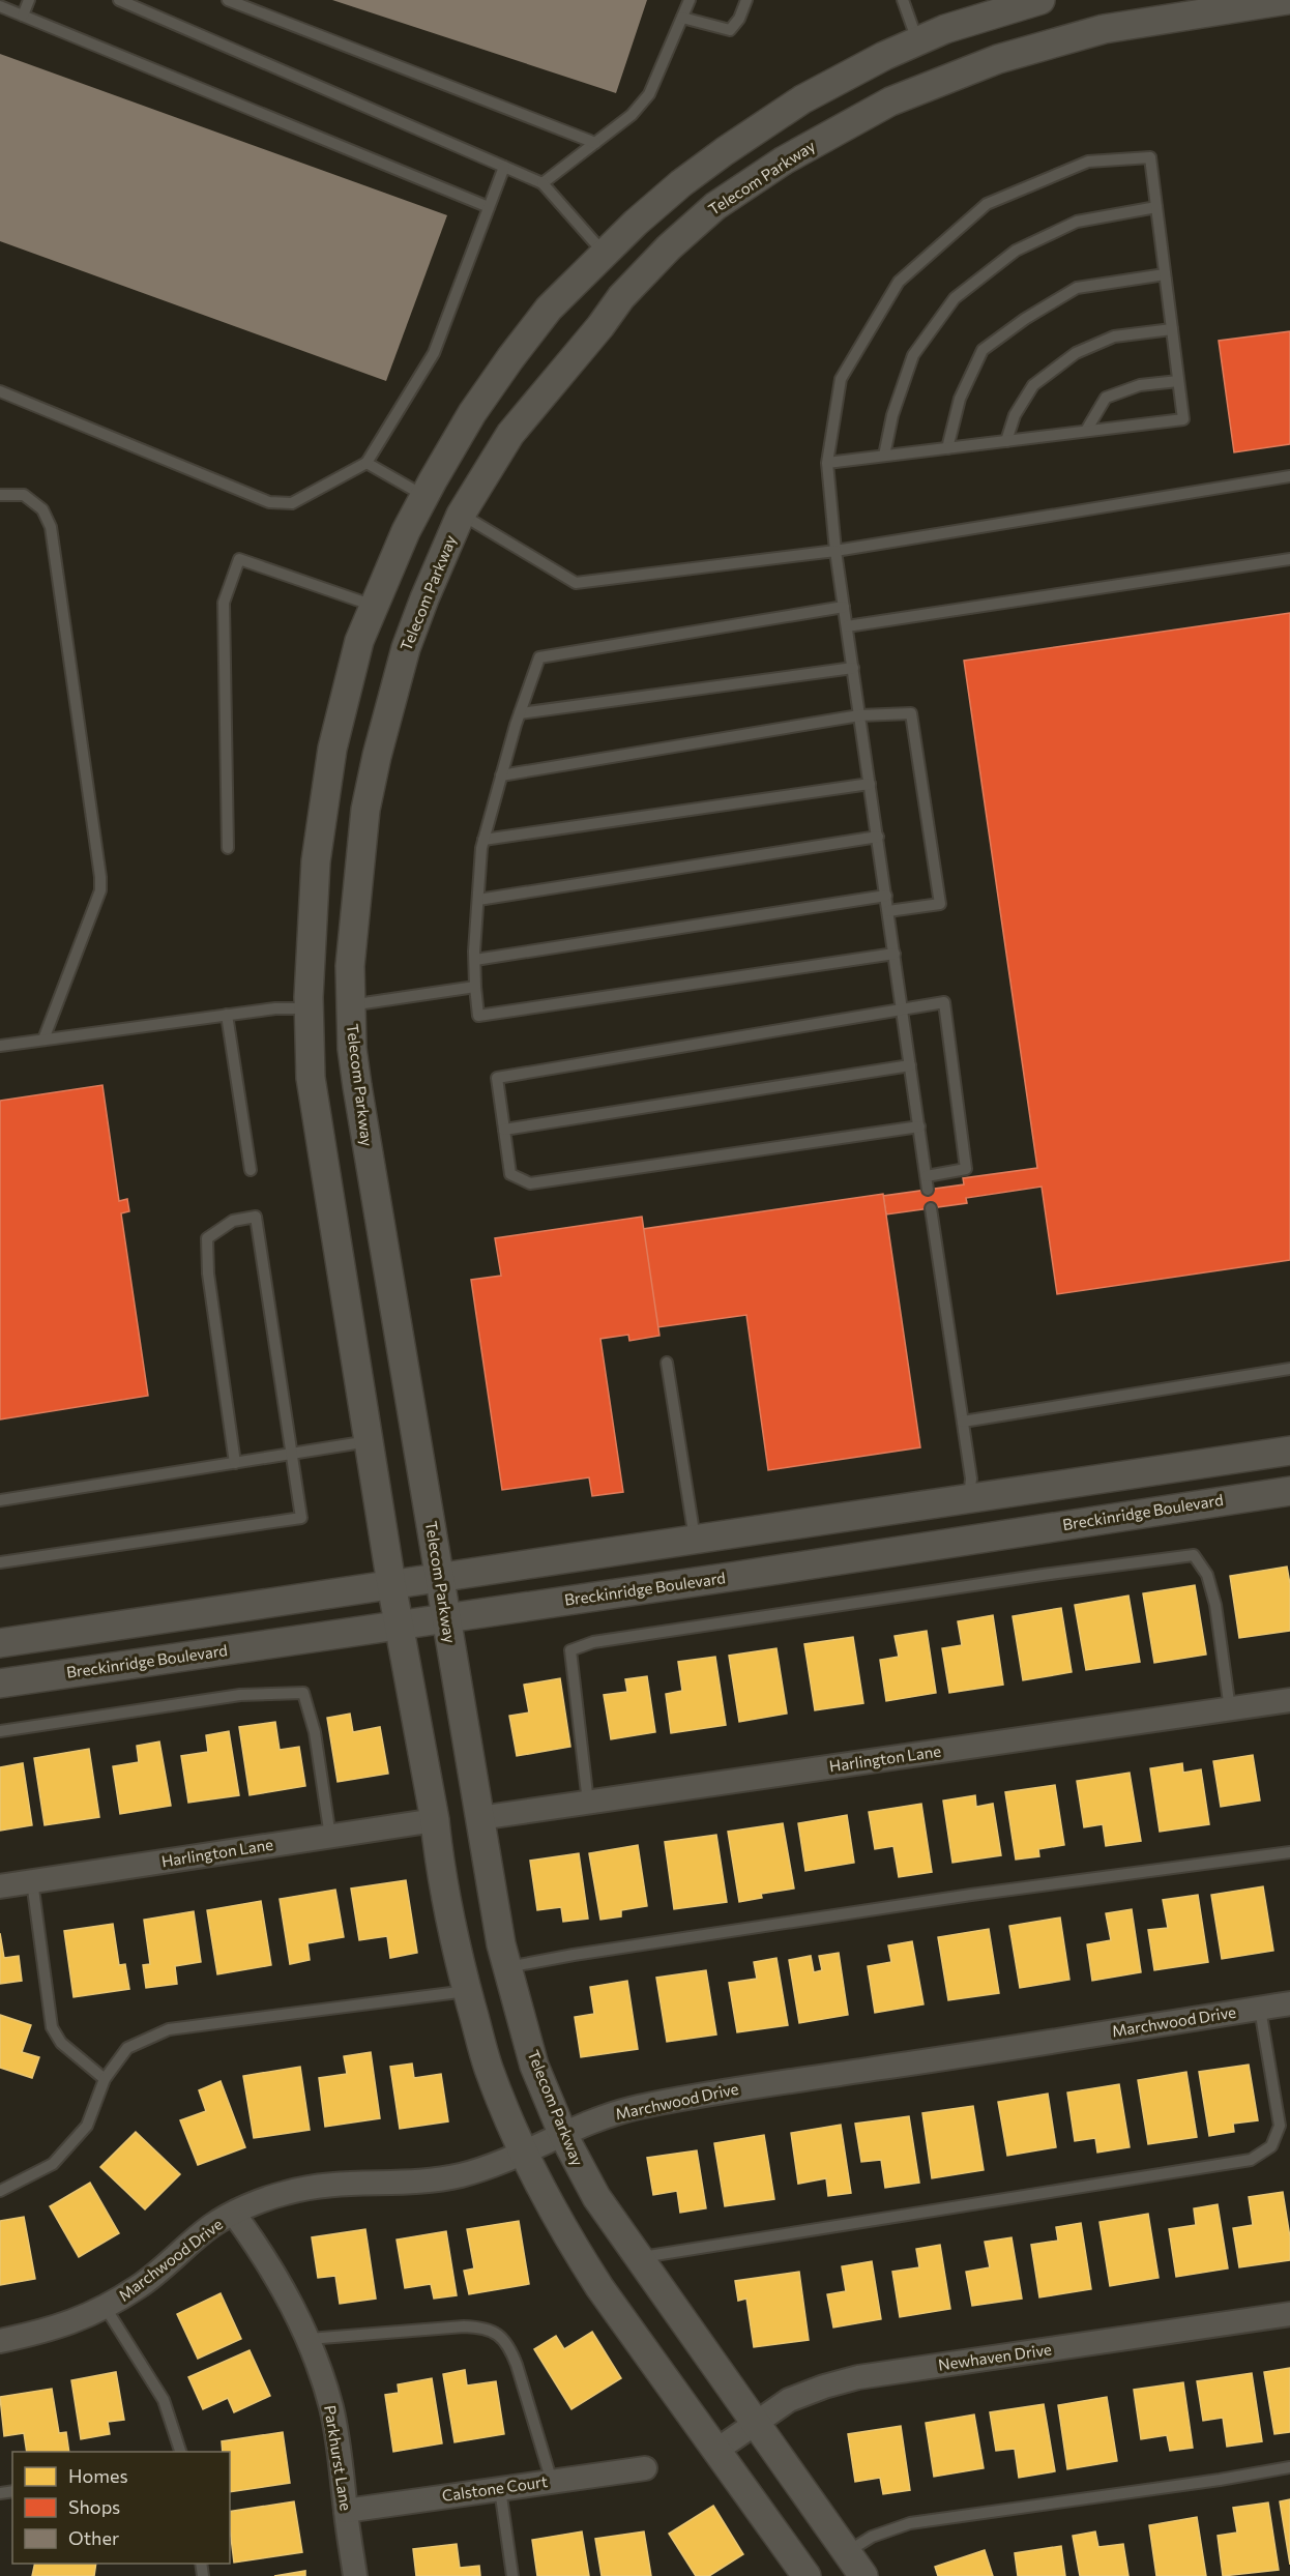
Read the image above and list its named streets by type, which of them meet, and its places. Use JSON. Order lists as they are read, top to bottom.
{
  "streets": {
    "street": [
      "Telecom Parkway",
      "Breckinridge Boulevard",
      "Harlington Lane",
      "Marchwood Drive",
      "Newhaven Drive",
      "Parkhurst Lane",
      "Calstone Court"
    ]
  },
  "crossings": [
    ["Telecom Parkway", "Breckinridge Boulevard"],
    ["Telecom Parkway", "Harlington Lane"],
    ["Telecom Parkway", "Marchwood Drive"],
    ["Telecom Parkway", "Newhaven Drive"],
    ["Marchwood Drive", "Parkhurst Lane"],
    ["Parkhurst Lane", "Calstone Court"]
  ],
  "legend": ["Homes", "Shops", "Other"]
}
